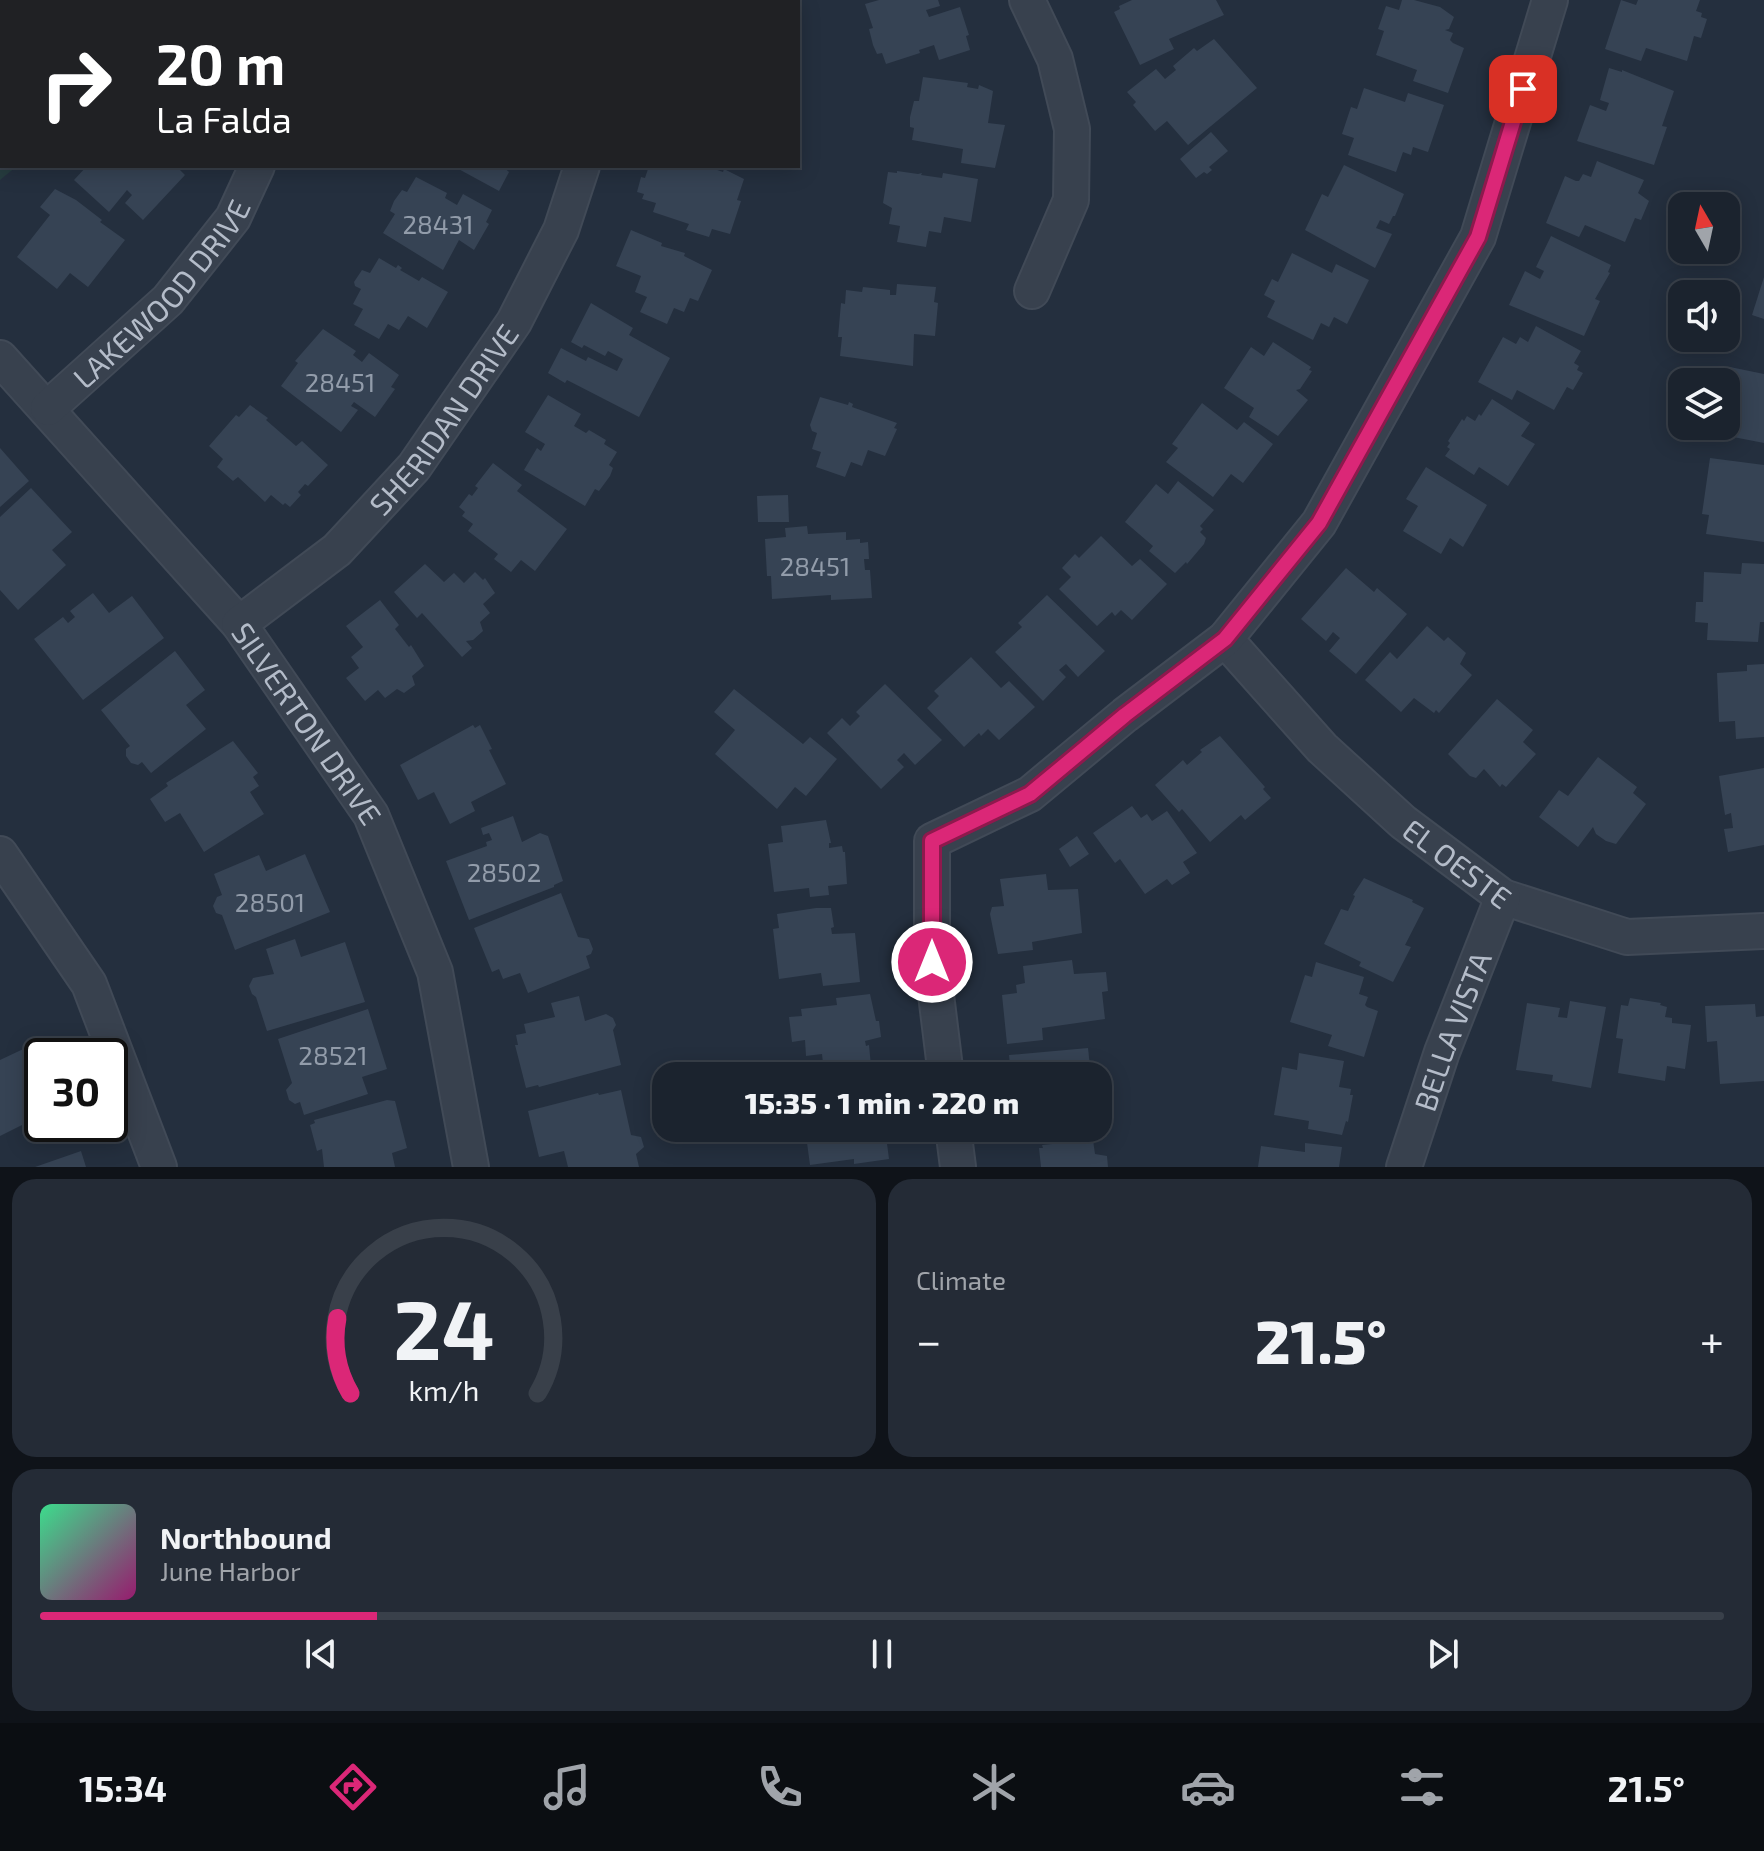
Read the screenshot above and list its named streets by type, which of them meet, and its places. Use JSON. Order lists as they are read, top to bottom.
{
  "streets": {
    "street": [
      "LAKEWOOD DRIVE",
      "SHERIDAN DRIVE",
      "SILVERTON DRIVE",
      "EL OESTE",
      "BELLA VISTA"
    ]
  },
  "crossings": [
    ["LAKEWOOD DRIVE", "SILVERTON DRIVE"],
    ["SHERIDAN DRIVE", "SILVERTON DRIVE"],
    ["EL OESTE", "BELLA VISTA"]
  ],
  "house_numbers": [
    "28431",
    "28451",
    "28451",
    "28502",
    "28501",
    "28521"
  ],
  "north": "top",
  "page": {
    "turn": ["20 m", "La Falda"],
    "limit": "30",
    "trip": "15:35 · 1 min · 220 m",
    "tile": "Climate",
    "heat": ["−", "21.5°", "+"],
    "song": ["Northbound", "June Harbor"],
    "tabs": ["15:34", "21.5°"],
    "gauge": ["24", "km/h"]
  }
}
